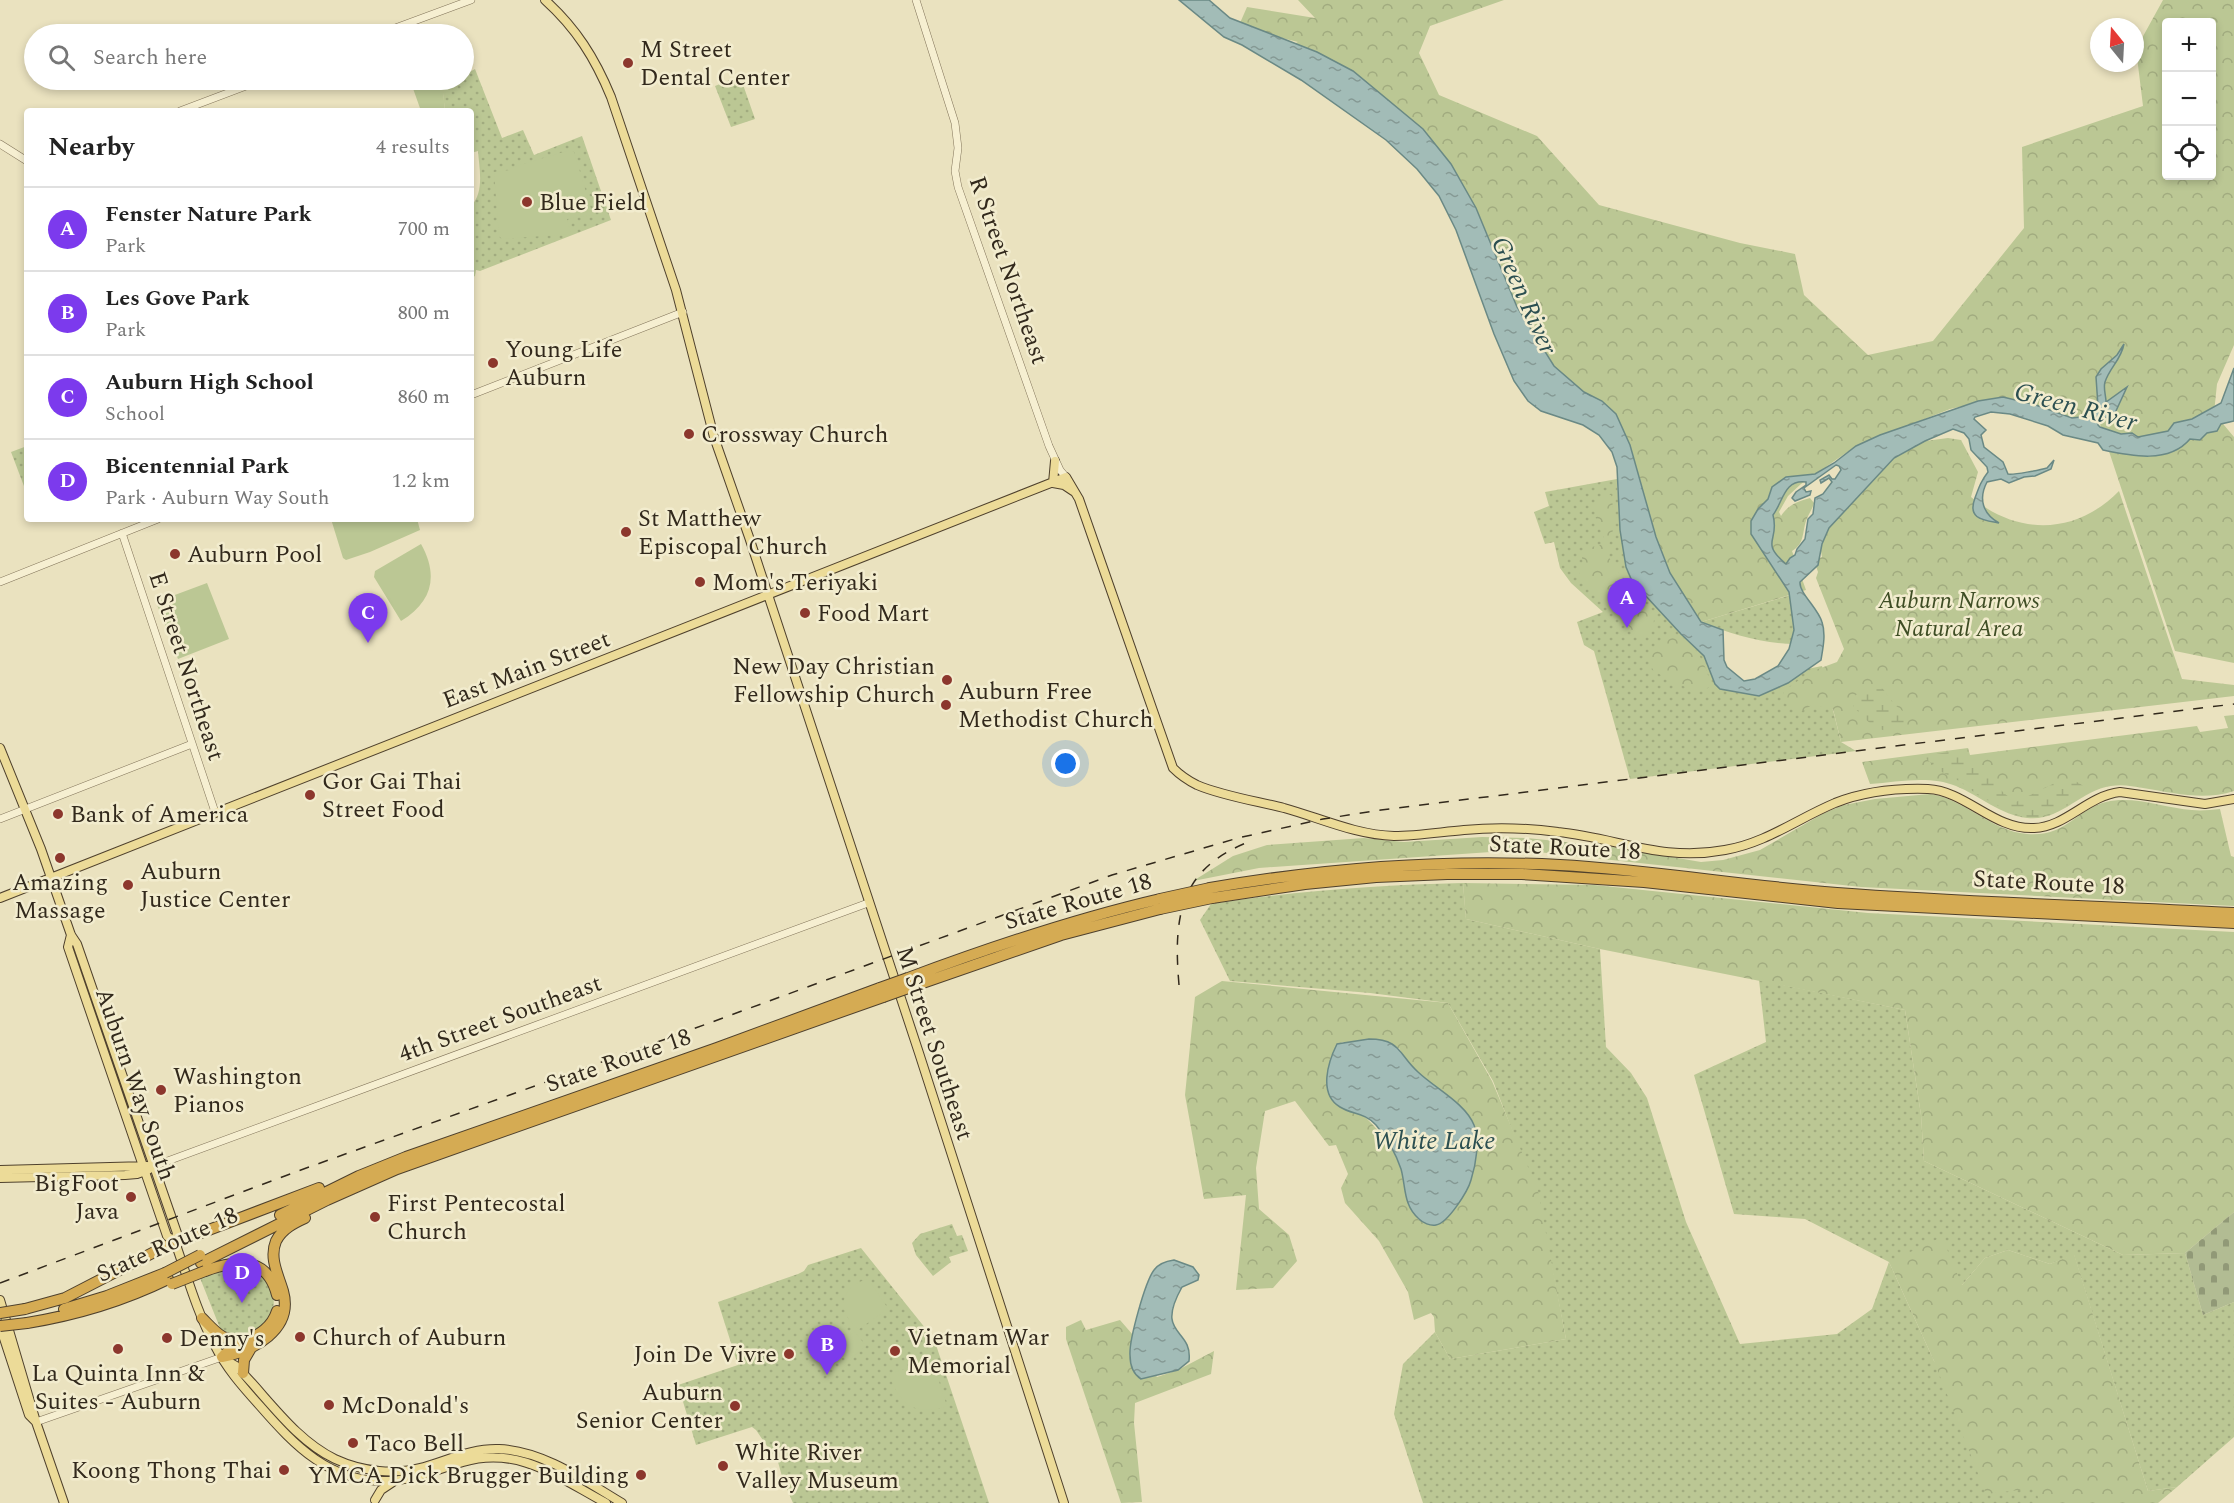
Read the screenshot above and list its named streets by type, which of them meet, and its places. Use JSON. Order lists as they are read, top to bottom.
{
  "streets": {
    "highway": ["State Route 18"],
    "main road": ["East Main Street", "M Street Southeast", "Auburn Way South"],
    "street": ["R Street Northeast", "E Street Northeast", "4th Street Southeast"]
  },
  "crossings": [
    ["R Street Northeast", "East Main Street"],
    ["E Street Northeast", "East Main Street"],
    ["East Main Street", "M Street Southeast"],
    ["East Main Street", "Auburn Way South"],
    ["4th Street Southeast", "M Street Southeast"],
    ["4th Street Southeast", "Auburn Way South"]
  ],
  "water": ["Green River", "White Lake"],
  "parks": ["Auburn Narrows Natural Area"],
  "places": [
    "M Street Dental Center",
    "Blue Field",
    "Young Life Auburn",
    "Crossway Church",
    "St Matthew Episcopal Church",
    "Auburn Pool",
    "Mom's Teriyaki",
    "Food Mart",
    "New Day Christian Fellowship Church",
    "Auburn Free Methodist Church",
    "Gor Gai Thai Street Food",
    "Bank of America",
    "Amazing Massage",
    "Auburn Justice Center",
    "Washington Pianos",
    "BigFoot Java",
    "First Pentecostal Church",
    "Church of Auburn",
    "Denny's",
    "La Quinta Inn & Suites - Auburn",
    "Vietnam War Memorial",
    "Join De Vivre",
    "McDonald's",
    "Auburn Senior Center",
    "Taco Bell",
    "White River Valley Museum",
    "Koong Thong Thai",
    "YMCA Dick Brugger Building"
  ],
  "north": "top",
  "page": {
    "map_buttons": ["+", "−"],
    "search": "Search here",
    "heading": ["Nearby", "4 results"],
    "list": [
      {
        "mark": "A",
        "name": "Fenster Nature Park",
        "note": "Park",
        "value": "700 m"
      },
      {
        "mark": "B",
        "name": "Les Gove Park",
        "note": "Park",
        "value": "800 m"
      },
      {
        "mark": "C",
        "name": "Auburn High School",
        "note": "School",
        "value": "860 m"
      },
      {
        "mark": "D",
        "name": "Bicentennial Park",
        "note": "Park · Auburn Way South",
        "value": "1.2 km"
      }
    ],
    "pins": [
      "A",
      "C",
      "D",
      "B"
    ]
  }
}
